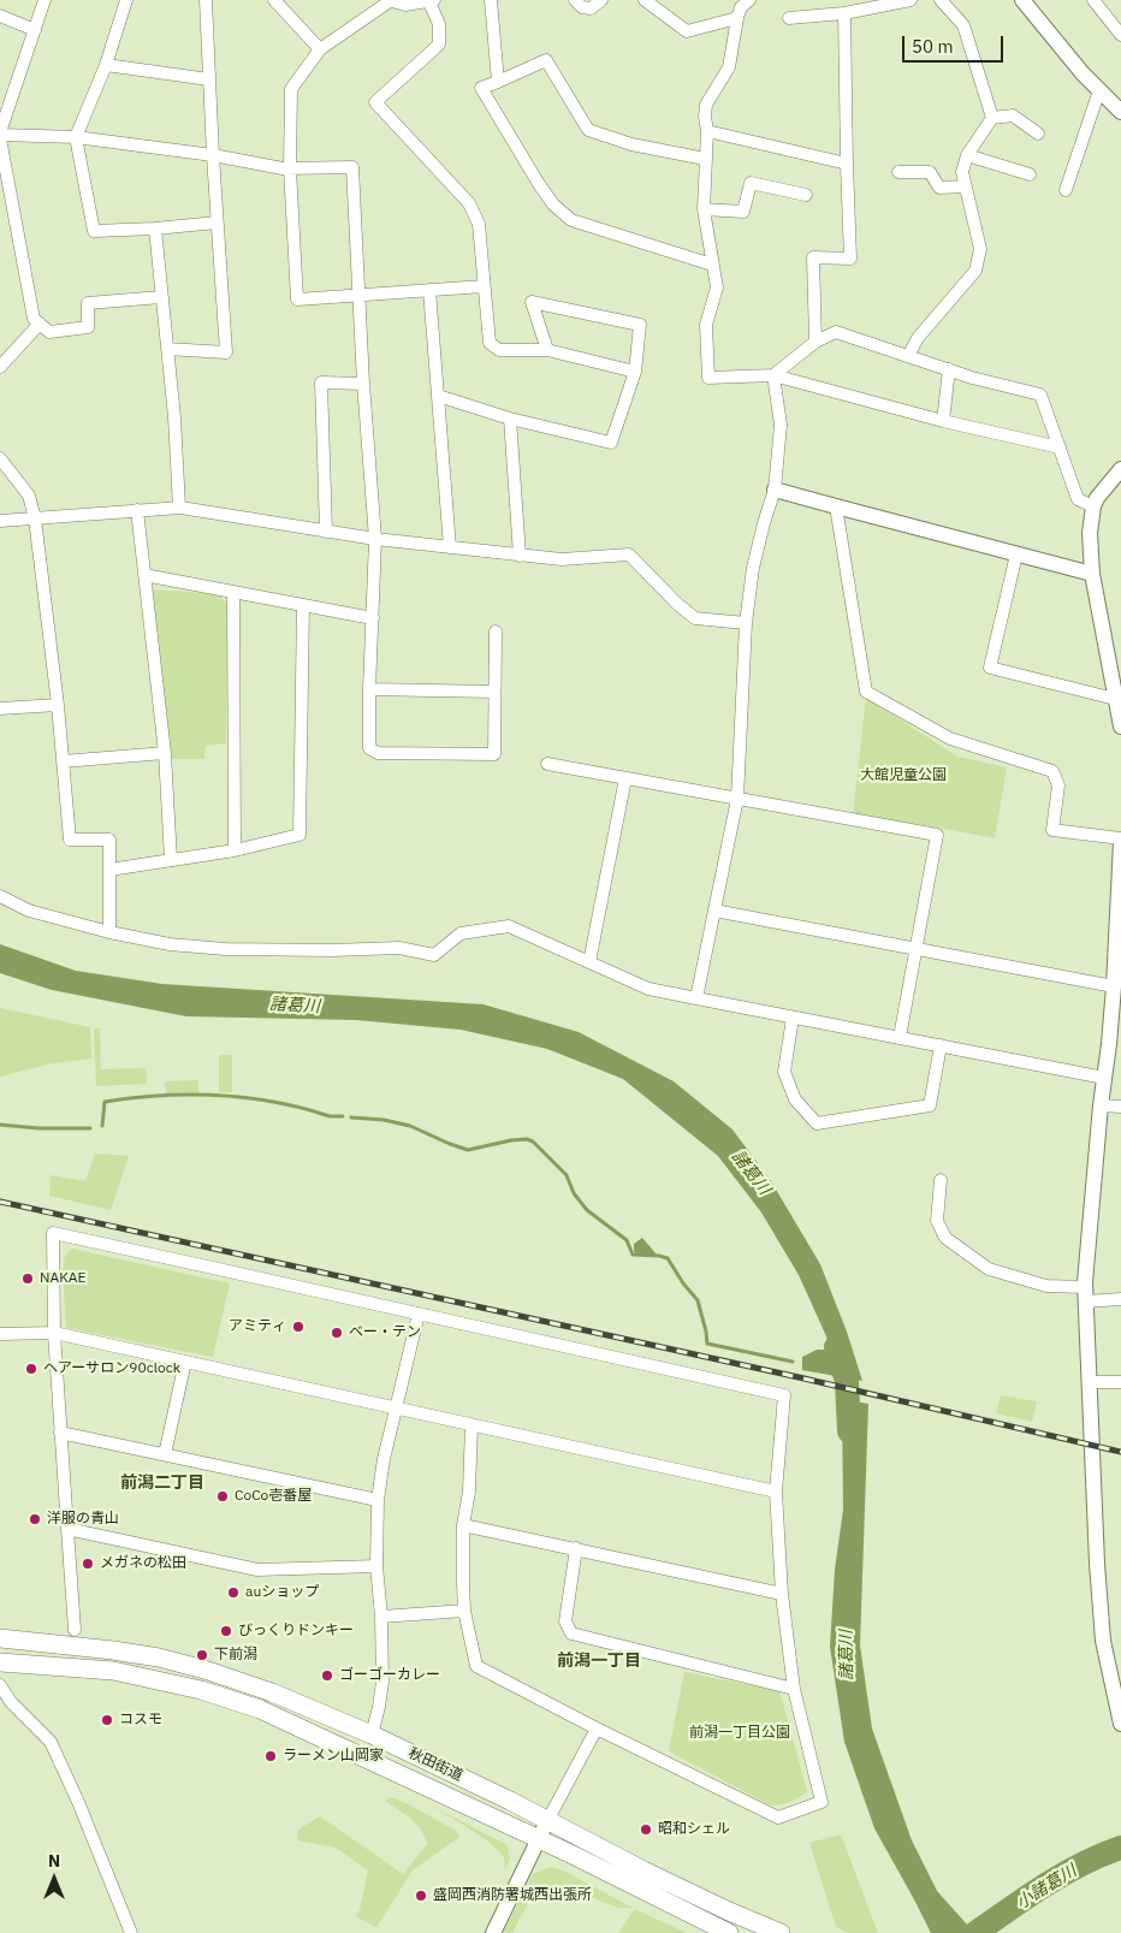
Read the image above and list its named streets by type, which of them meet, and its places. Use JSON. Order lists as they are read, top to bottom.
{
  "streets": {
    "main road": ["秋田街道"]
  },
  "districts": ["前潟二丁目", "前潟一丁目"],
  "water": ["諸葛川", "小諸葛川"],
  "parks": ["大館児童公園", "前潟一丁目公園"],
  "places": [
    "NAKAE",
    "アミティ",
    "ベー・テン",
    "ヘアーサロン90clock",
    "CoCo壱番屋",
    "洋服の青山",
    "メガネの松田",
    "auショップ",
    "びっくりドンキー",
    "下前潟",
    "ゴーゴーカレー",
    "コスモ",
    "ラーメン山岡家",
    "昭和シェル",
    "盛岡西消防署城西出張所"
  ],
  "scale_bar": "50 m",
  "north": "top"
}
